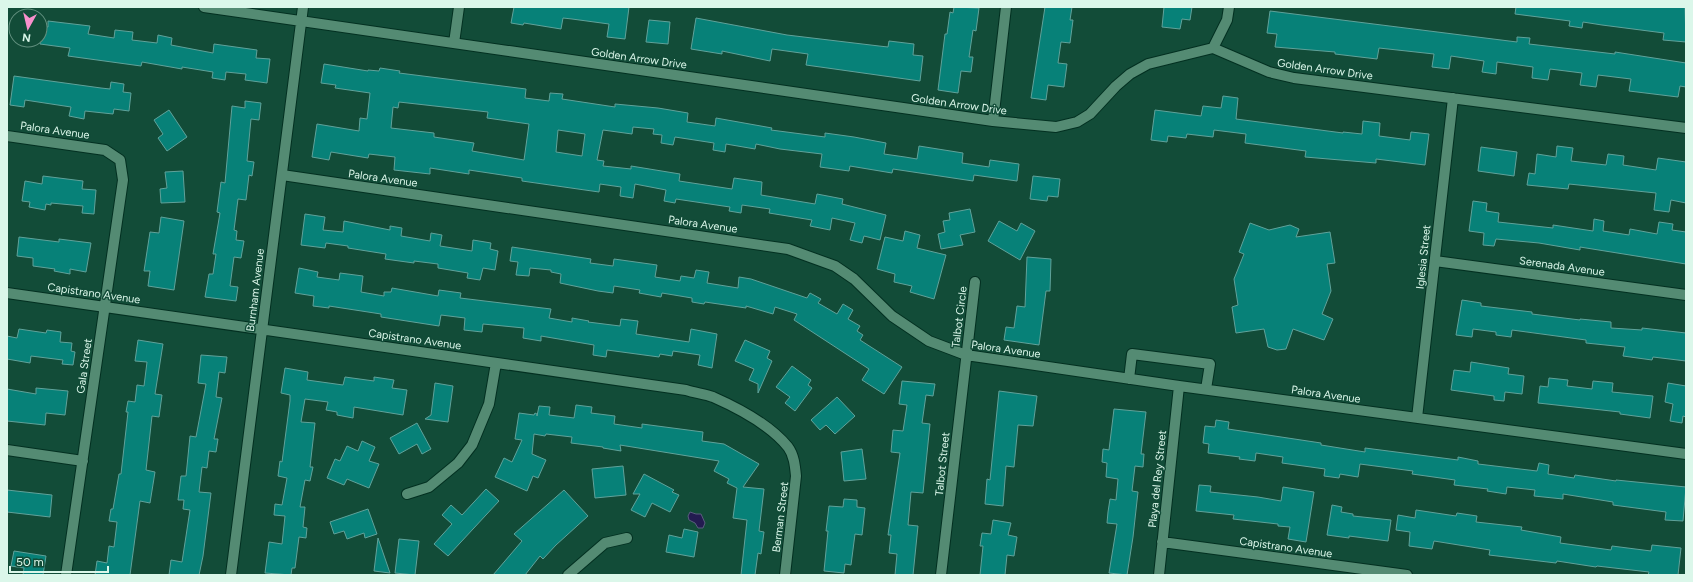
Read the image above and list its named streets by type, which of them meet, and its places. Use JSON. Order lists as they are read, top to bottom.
{
  "streets": {
    "street": [
      "Golden Arrow Drive",
      "Palora Avenue",
      "Iglesia Street",
      "Serenada Avenue",
      "Burnham Avenue",
      "Capistrano Avenue",
      "Talbot Circle",
      "Gala Street",
      "Talbot Street",
      "Playa del Rey Street",
      "Berman Street"
    ]
  },
  "crossings": [
    ["Golden Arrow Drive", "Iglesia Street"],
    ["Golden Arrow Drive", "Burnham Avenue"],
    ["Palora Avenue", "Iglesia Street"],
    ["Palora Avenue", "Burnham Avenue"],
    ["Palora Avenue", "Talbot Circle"],
    ["Palora Avenue", "Gala Street"],
    ["Palora Avenue", "Talbot Street"],
    ["Palora Avenue", "Playa del Rey Street"],
    ["Iglesia Street", "Serenada Avenue"],
    ["Burnham Avenue", "Capistrano Avenue"],
    ["Capistrano Avenue", "Gala Street"],
    ["Capistrano Avenue", "Playa del Rey Street"],
    ["Capistrano Avenue", "Berman Street"],
    ["Talbot Circle", "Talbot Street"]
  ],
  "scale_bar": "50 m",
  "north": "bottom"
}
